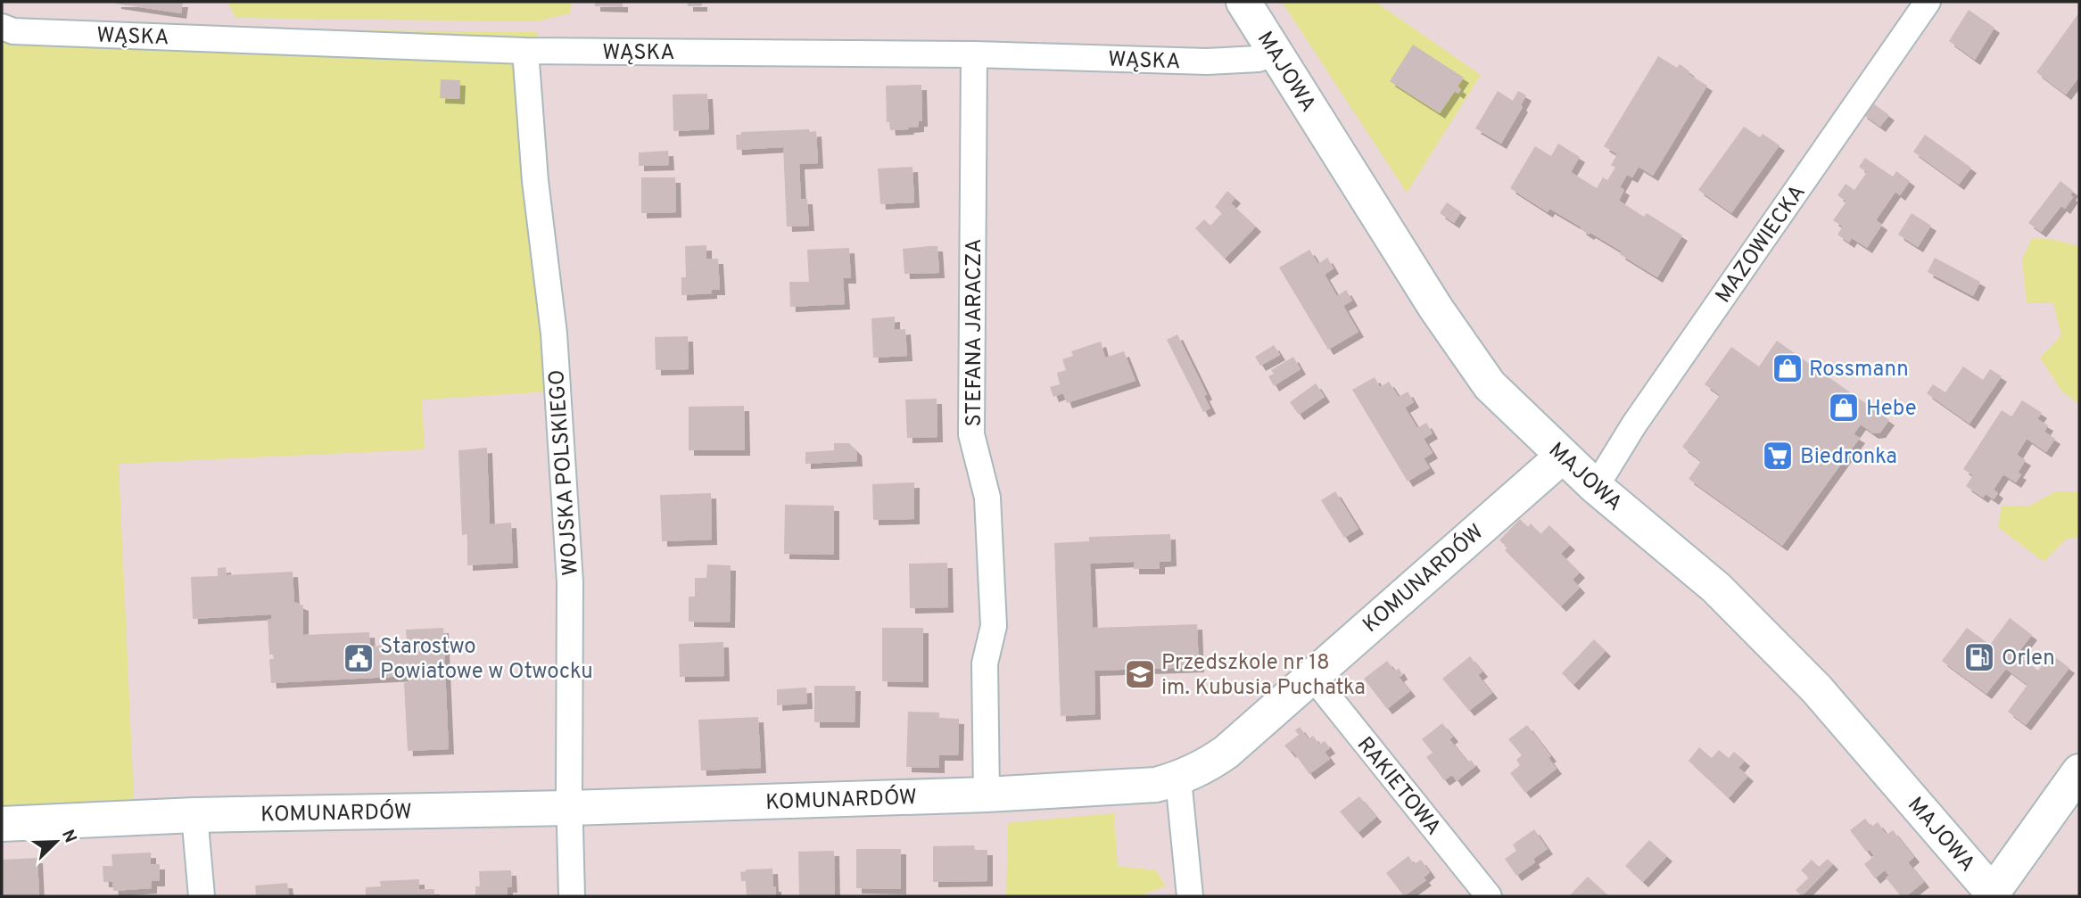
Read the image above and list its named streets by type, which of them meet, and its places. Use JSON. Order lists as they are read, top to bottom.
{
  "streets": {
    "street": [
      "WĄSKA",
      "MAJOWA",
      "MAZOWIECKA",
      "STEFANA JARACZA",
      "WOJSKA POLSKIEGO",
      "KOMUNARDÓW",
      "RAKIETOWA"
    ]
  },
  "crossings": [
    ["WĄSKA", "MAJOWA"],
    ["WĄSKA", "STEFANA JARACZA"],
    ["WĄSKA", "WOJSKA POLSKIEGO"],
    ["MAJOWA", "MAZOWIECKA"],
    ["MAJOWA", "KOMUNARDÓW"],
    ["STEFANA JARACZA", "KOMUNARDÓW"],
    ["WOJSKA POLSKIEGO", "KOMUNARDÓW"],
    ["KOMUNARDÓW", "RAKIETOWA"]
  ],
  "places": {
    "shop": ["Rossmann", "Hebe"],
    "supermarket": ["Biedronka"],
    "fuel station": ["Orlen"],
    "public building": ["Starostwo Powiatowe w Otwocku"],
    "school or university": ["Przedszkole nr 18 im. Kubusia Puchatka"]
  },
  "north": "top right"
}
